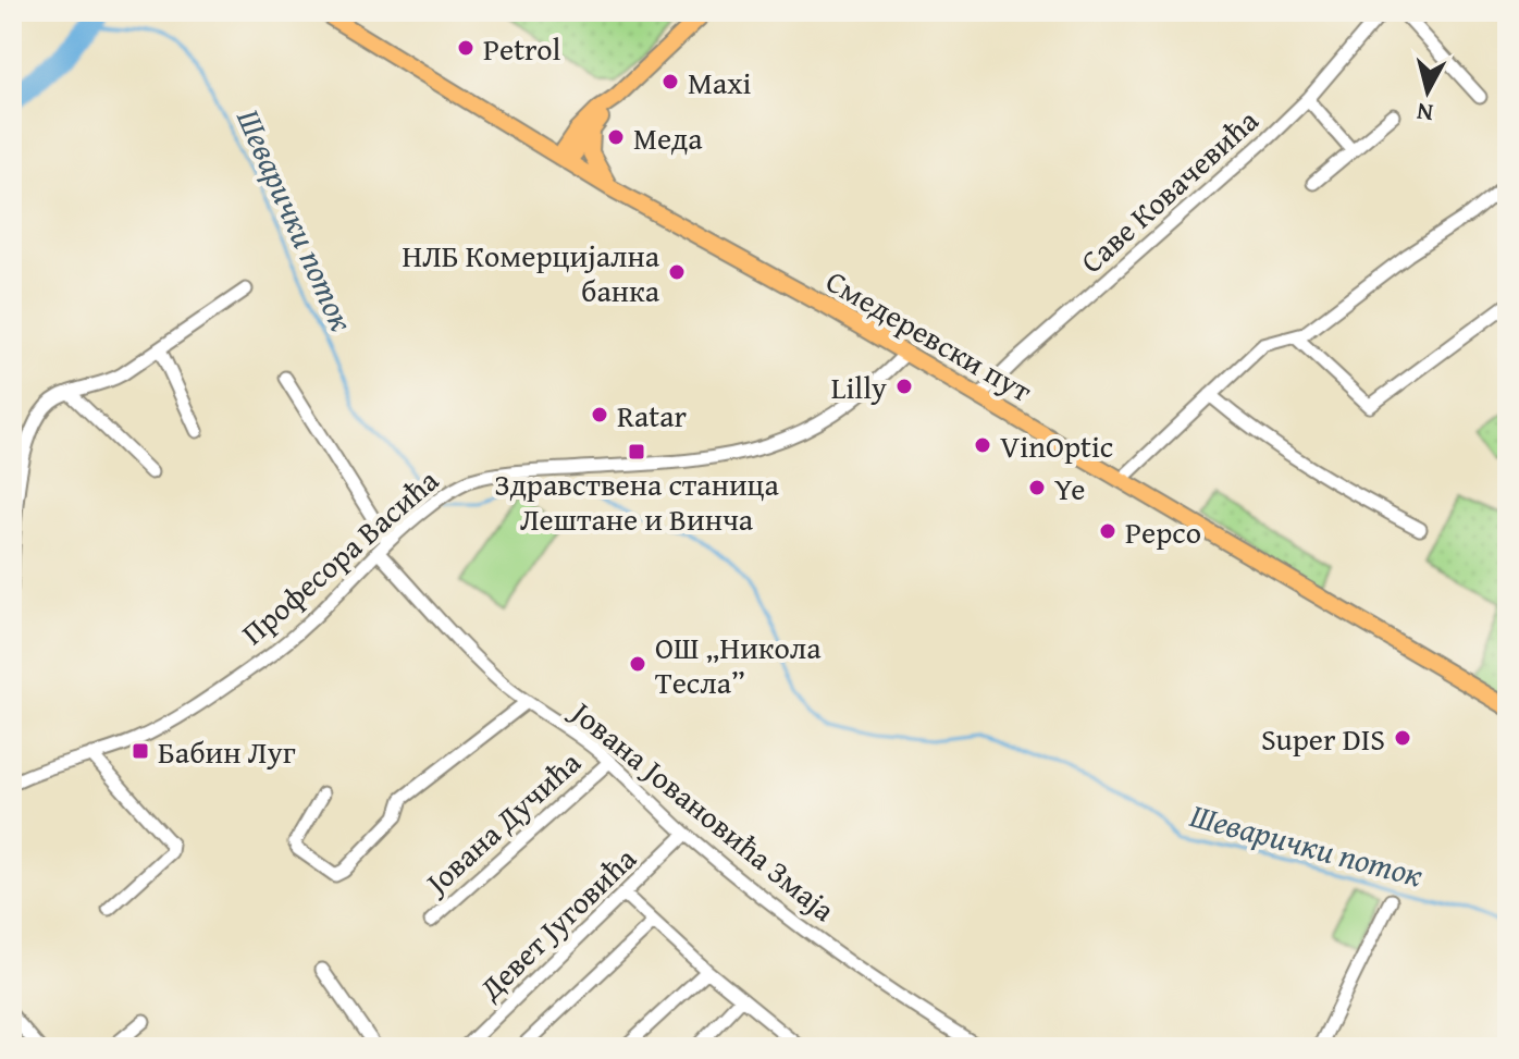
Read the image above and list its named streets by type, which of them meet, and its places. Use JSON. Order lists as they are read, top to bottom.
{
  "streets": {
    "main road": ["Смедеревски пут"],
    "street": [
      "Саве Ковачевића",
      "Професора Васића",
      "Јована Јовановића Змаја",
      "Јована Дучића",
      "Девет Југовића"
    ]
  },
  "crossings": [
    ["Саве Ковачевића", "Смедеревски пут"],
    ["Смедеревски пут", "Професора Васића"],
    ["Професора Васића", "Јована Јовановића Змаја"],
    ["Јована Јовановића Змаја", "Јована Дучића"],
    ["Јована Јовановића Змаја", "Девет Југовића"]
  ],
  "water": ["Шеварички поток"],
  "places": {
    "other": [
      "Petrol",
      "Maxi",
      "Меда",
      "НЛБ Комерцијална банка",
      "Lilly",
      "Ratar",
      "VinOptic",
      "Ye",
      "Pepco",
      "ОШ „Никола Тесла”",
      "Super DIS"
    ],
    "transit": ["Здравствена станица Лештане и Винча", "Бабин Луг"]
  },
  "north": "bottom"
}
